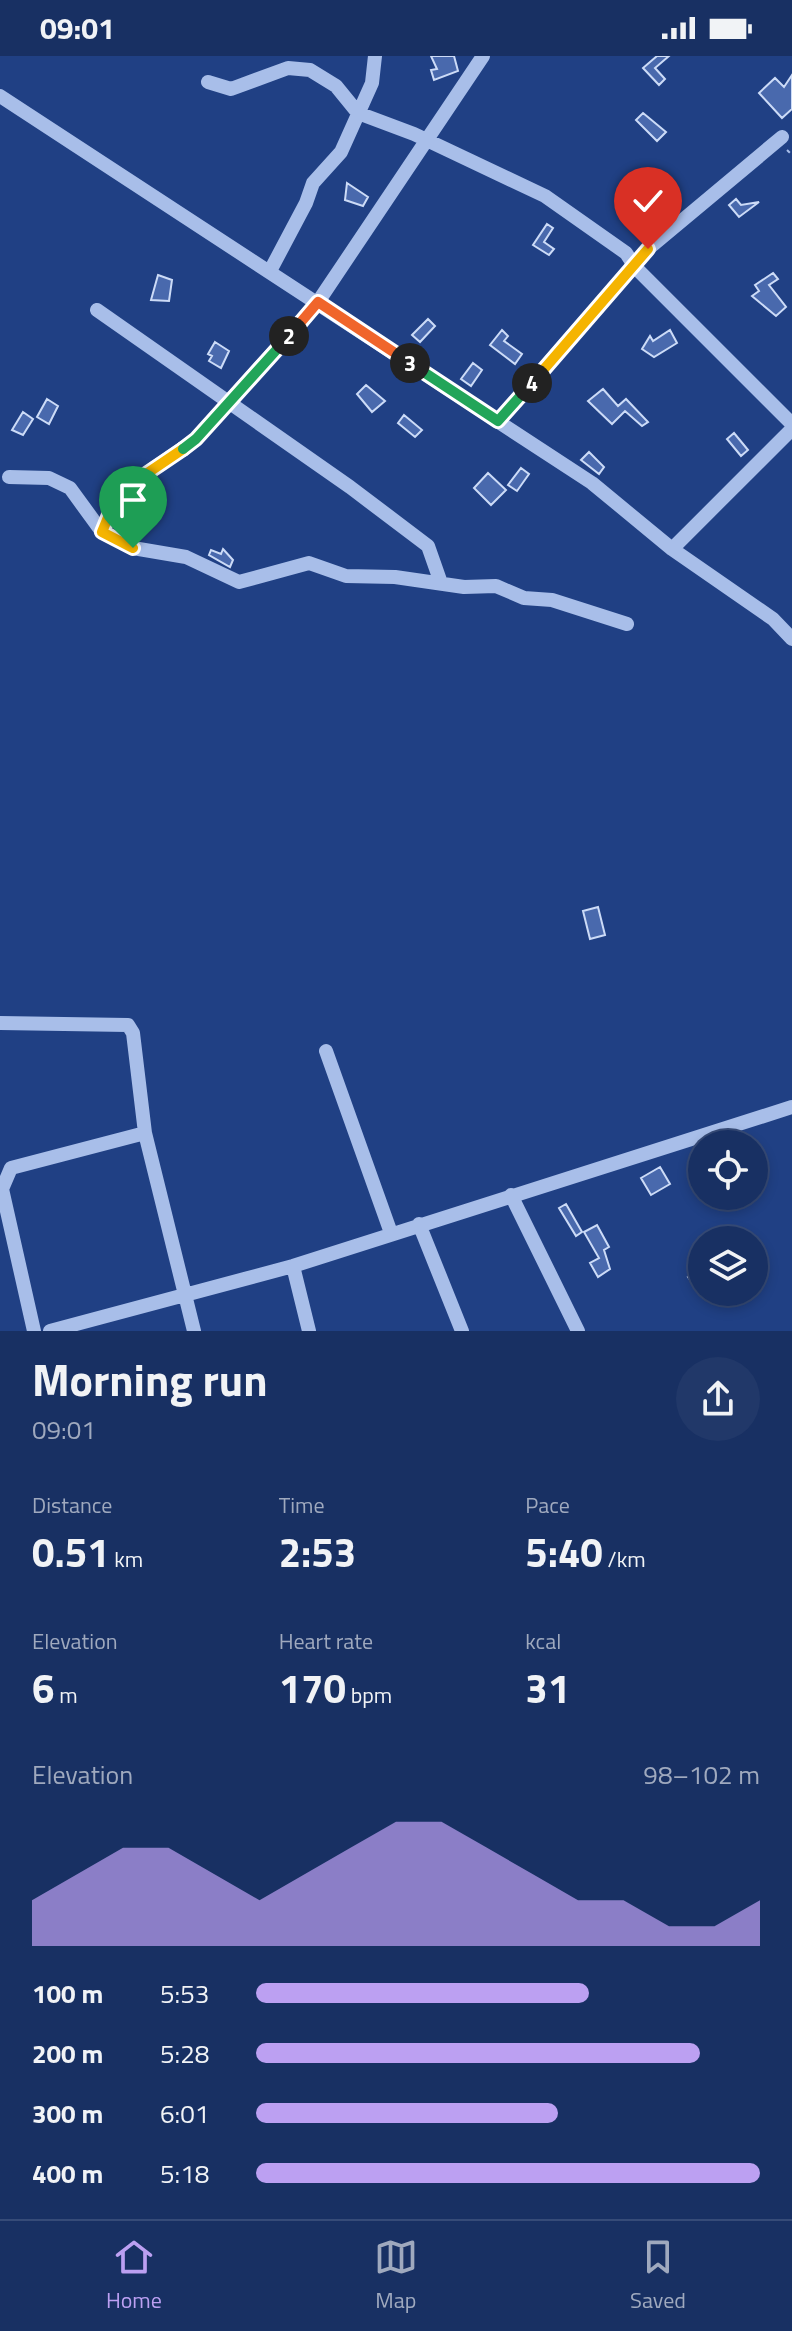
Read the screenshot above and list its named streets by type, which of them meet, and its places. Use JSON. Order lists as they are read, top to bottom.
{
  "page": {
    "status": "09:01",
    "pins": ["2", "3", "4"],
    "heading": ["Morning run", "09:01"],
    "stats": [
      ["Distance", "0.51 km"],
      ["Time", "2:53"],
      ["Pace", "5:40 /km"],
      ["Elevation", "6 m"],
      ["Heart rate", "170 bpm"],
      ["kcal", "31"]
    ],
    "chart": ["Elevation", "98–102 m"],
    "list": [
      {
        "name": "100 m",
        "note": "5:53"
      },
      {
        "name": "200 m",
        "note": "5:28"
      },
      {
        "name": "300 m",
        "note": "6:01"
      },
      {
        "name": "400 m",
        "note": "5:18"
      }
    ],
    "tabs": ["Home", "Map", "Saved"]
  }
}
